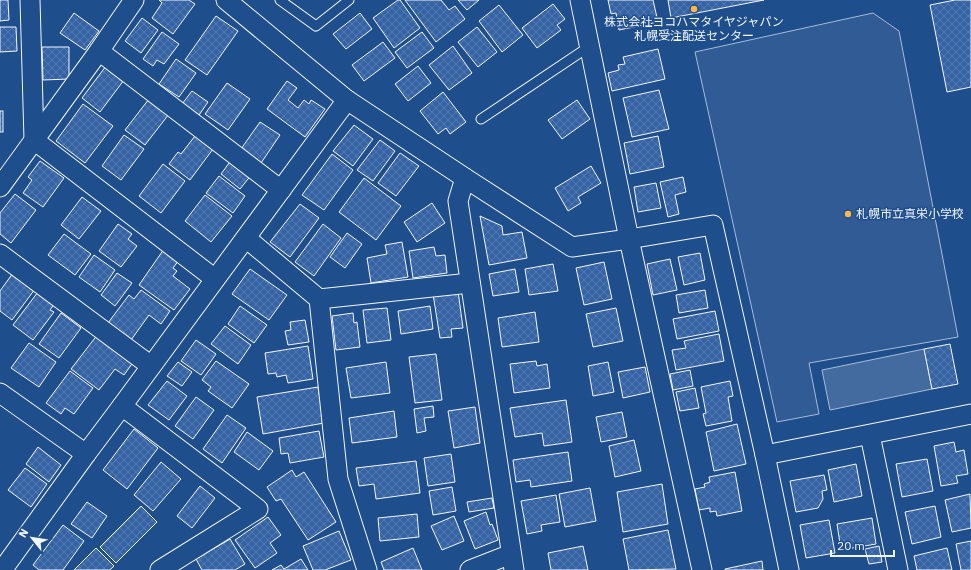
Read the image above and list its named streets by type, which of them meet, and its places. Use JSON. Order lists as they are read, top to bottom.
{
  "places": ["株式会社ヨコハマタイヤジャパン 札幌受注配送センター", "札幌市立真栄小学校"],
  "scale_bar": "20 m",
  "north": "top left"
}
